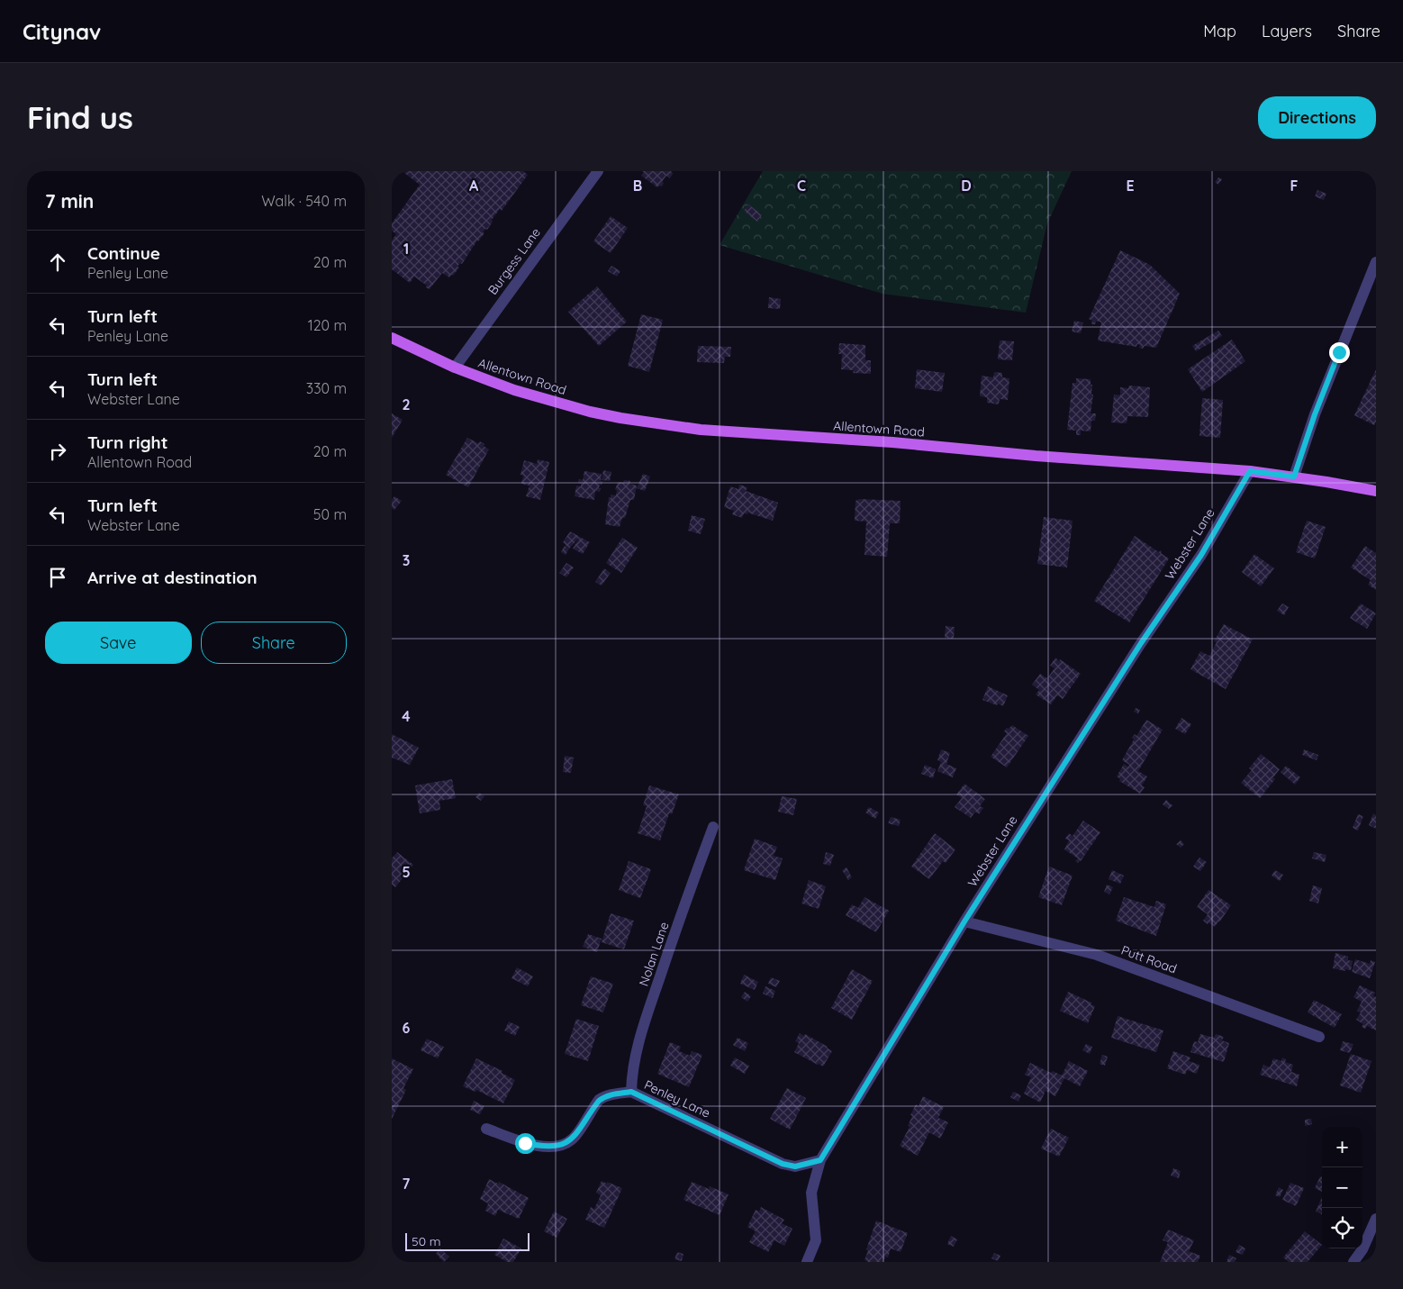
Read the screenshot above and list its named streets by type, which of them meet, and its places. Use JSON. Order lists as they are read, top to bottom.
{
  "streets": {
    "main road": ["Allentown Road"],
    "street": [
      "Burgess Lane",
      "Webster Lane",
      "Nolan Lane",
      "Putt Road",
      "Penley Lane"
    ]
  },
  "crossings": [
    ["Burgess Lane", "Allentown Road"],
    ["Allentown Road", "Webster Lane"],
    ["Webster Lane", "Putt Road"],
    ["Webster Lane", "Penley Lane"],
    ["Nolan Lane", "Penley Lane"]
  ],
  "scale_bar": "50 m",
  "page": {
    "header": "Citynav",
    "nav": ["Map", "Layers", "Share"],
    "buttons": [
      "Directions",
      ["Save", "Share"]
    ],
    "title": "Find us",
    "heading": ["7 min", "Walk · 540 m"],
    "list": [
      ["Continue", "Penley Lane", "20 m"],
      ["Turn left", "Penley Lane", "120 m"],
      ["Turn left", "Webster Lane", "330 m"],
      ["Turn right", "Allentown Road", "20 m"],
      ["Turn left", "Webster Lane", "50 m"],
      "Arrive at destination"
    ],
    "map_buttons": ["+", "−"],
    "scale": "50 m"
  },
  "grid": {
    "columns": [
      "A",
      "B",
      "C",
      "D",
      "E",
      "F"
    ],
    "rows": [
      "1",
      "2",
      "3",
      "4",
      "5",
      "6",
      "7"
    ]
  }
}
